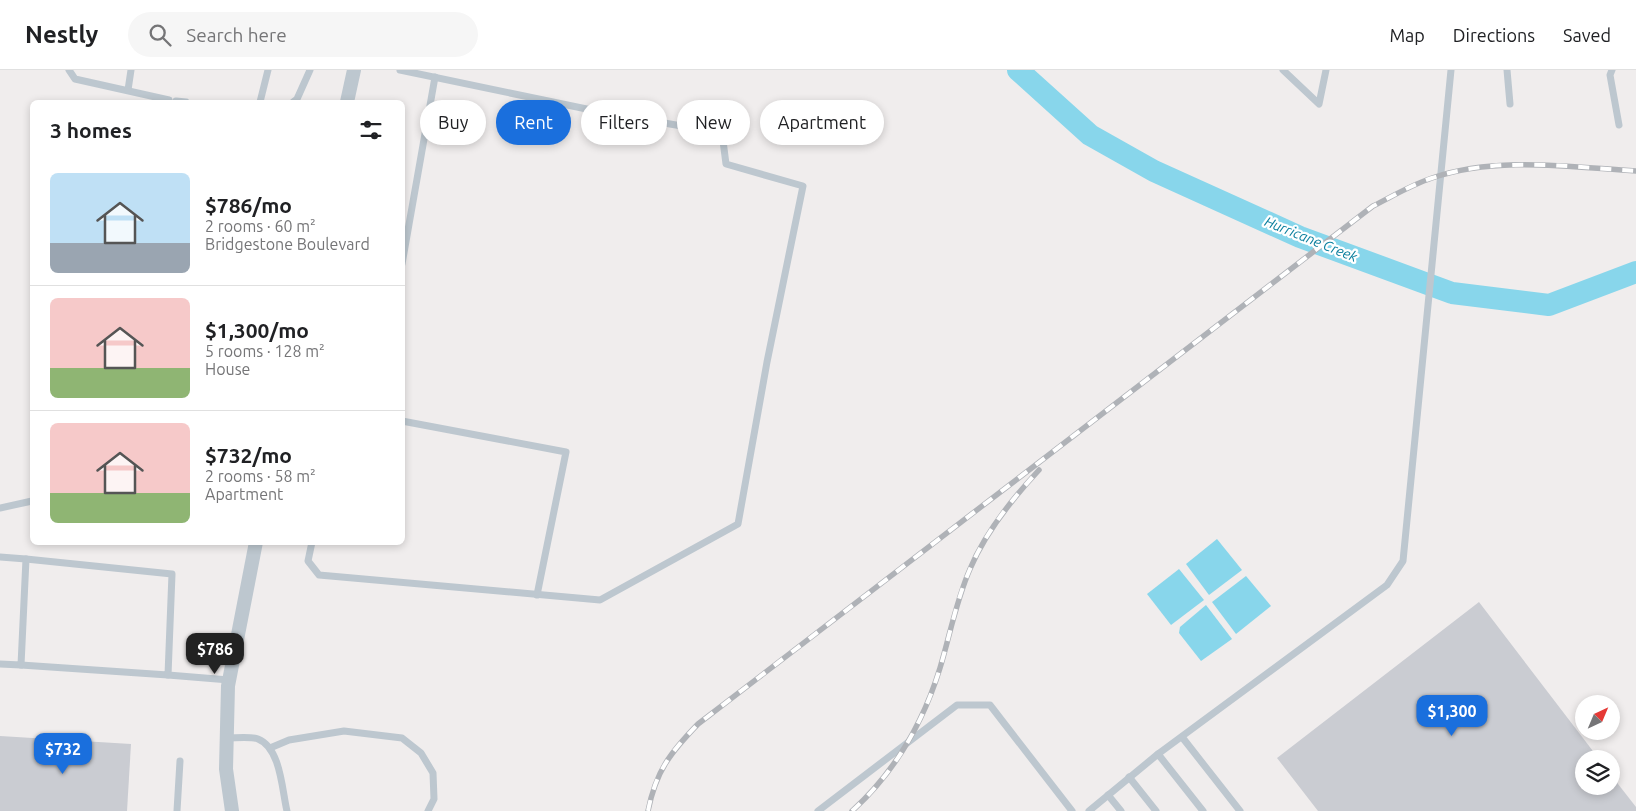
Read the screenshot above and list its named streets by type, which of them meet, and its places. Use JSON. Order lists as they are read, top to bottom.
{
  "water": ["Hurricane Creek"],
  "north": "top right",
  "page": {
    "header": "Nestly",
    "search": "Search here",
    "nav": ["Map", "Directions", "Saved"],
    "chip": [
      "Buy",
      "Rent",
      "Filters",
      "New",
      "Apartment"
    ],
    "heading": "3 homes",
    "list": [
      {
        "name": "$786/mo",
        "note": "2 rooms · 60 m² · Bridgestone Boulevard"
      },
      {
        "name": "$1,300/mo",
        "note": "5 rooms · 128 m² · House"
      },
      {
        "name": "$732/mo",
        "note": "2 rooms · 58 m² · Apartment"
      }
    ],
    "price": ["$786", "$1,300", "$732"]
  }
}
